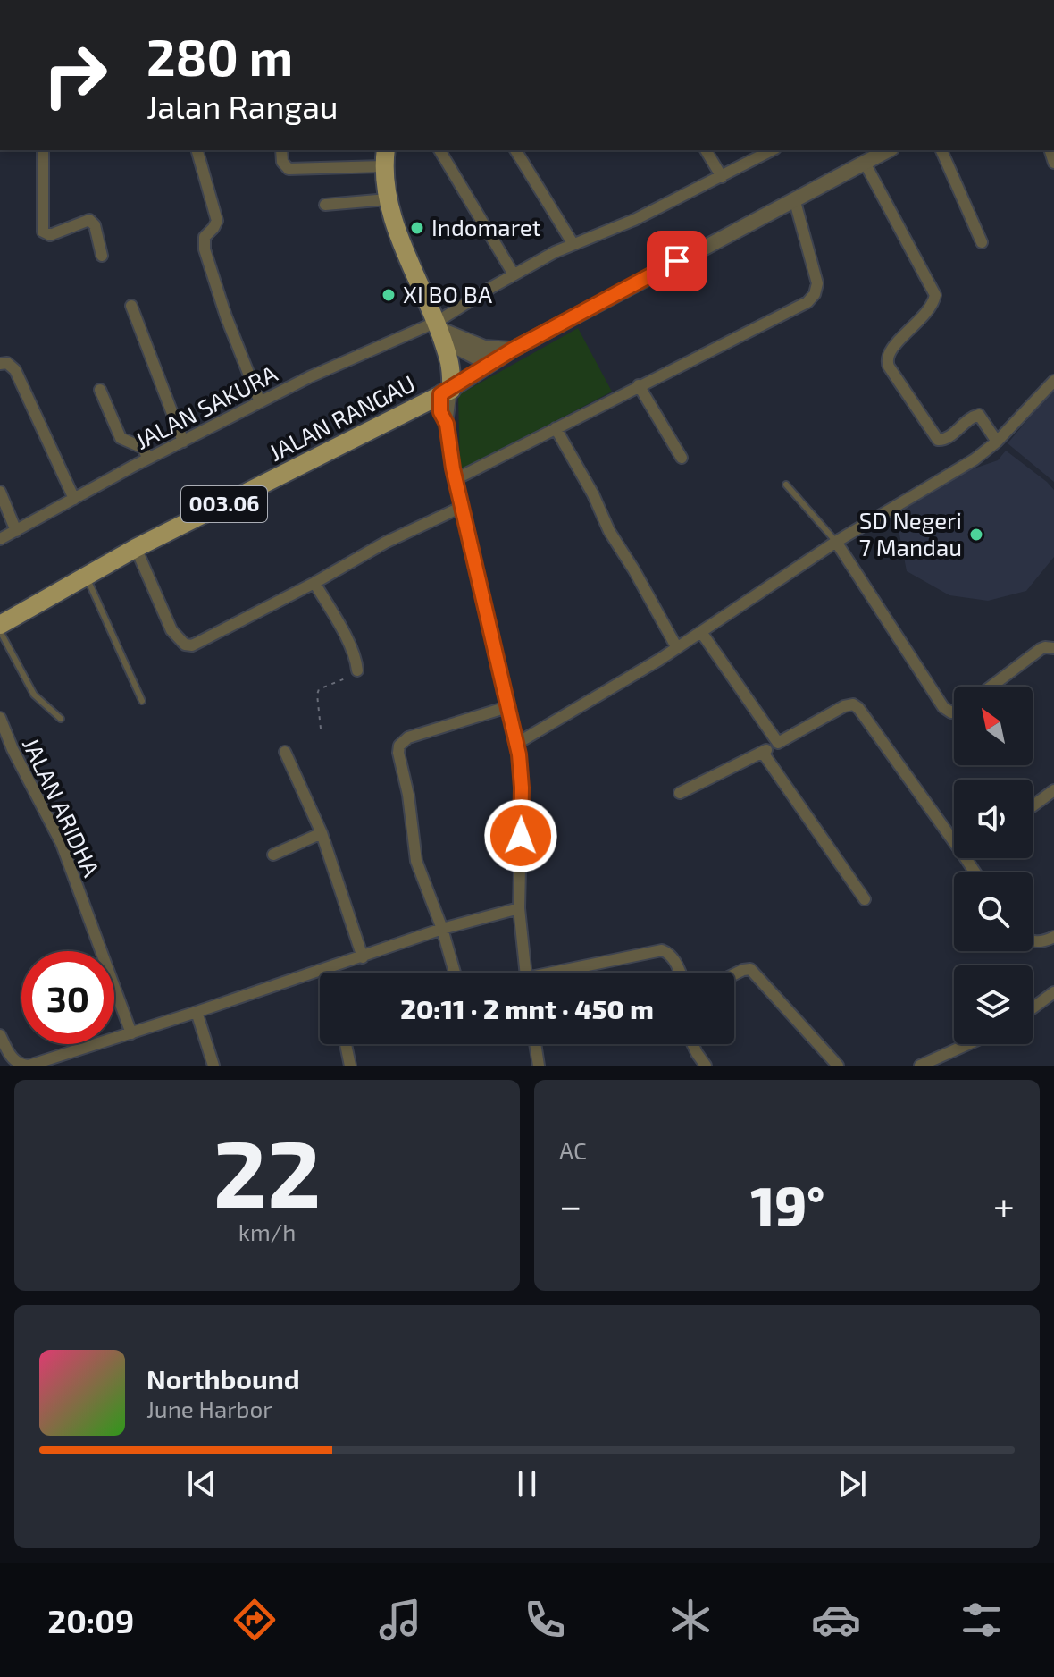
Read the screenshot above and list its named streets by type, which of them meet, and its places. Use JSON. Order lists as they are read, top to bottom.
{
  "streets": {
    "main road": ["JALAN RANGAU", "003.06"],
    "street": ["JALAN SAKURA", "JALAN ARIDHA"]
  },
  "places": ["Indomaret", "XI BO BA", "SD Negeri 7 Mandau"],
  "north": "top left",
  "page": {
    "turn": ["280 m", "Jalan Rangau"],
    "limit": "30",
    "trip": "20:11 · 2 mnt · 450 m",
    "tile": [
      ["22", "km/h"],
      "AC"
    ],
    "heat": ["−", "19°", "+"],
    "song": ["Northbound", "June Harbor"],
    "tabs": "20:09"
  }
}
